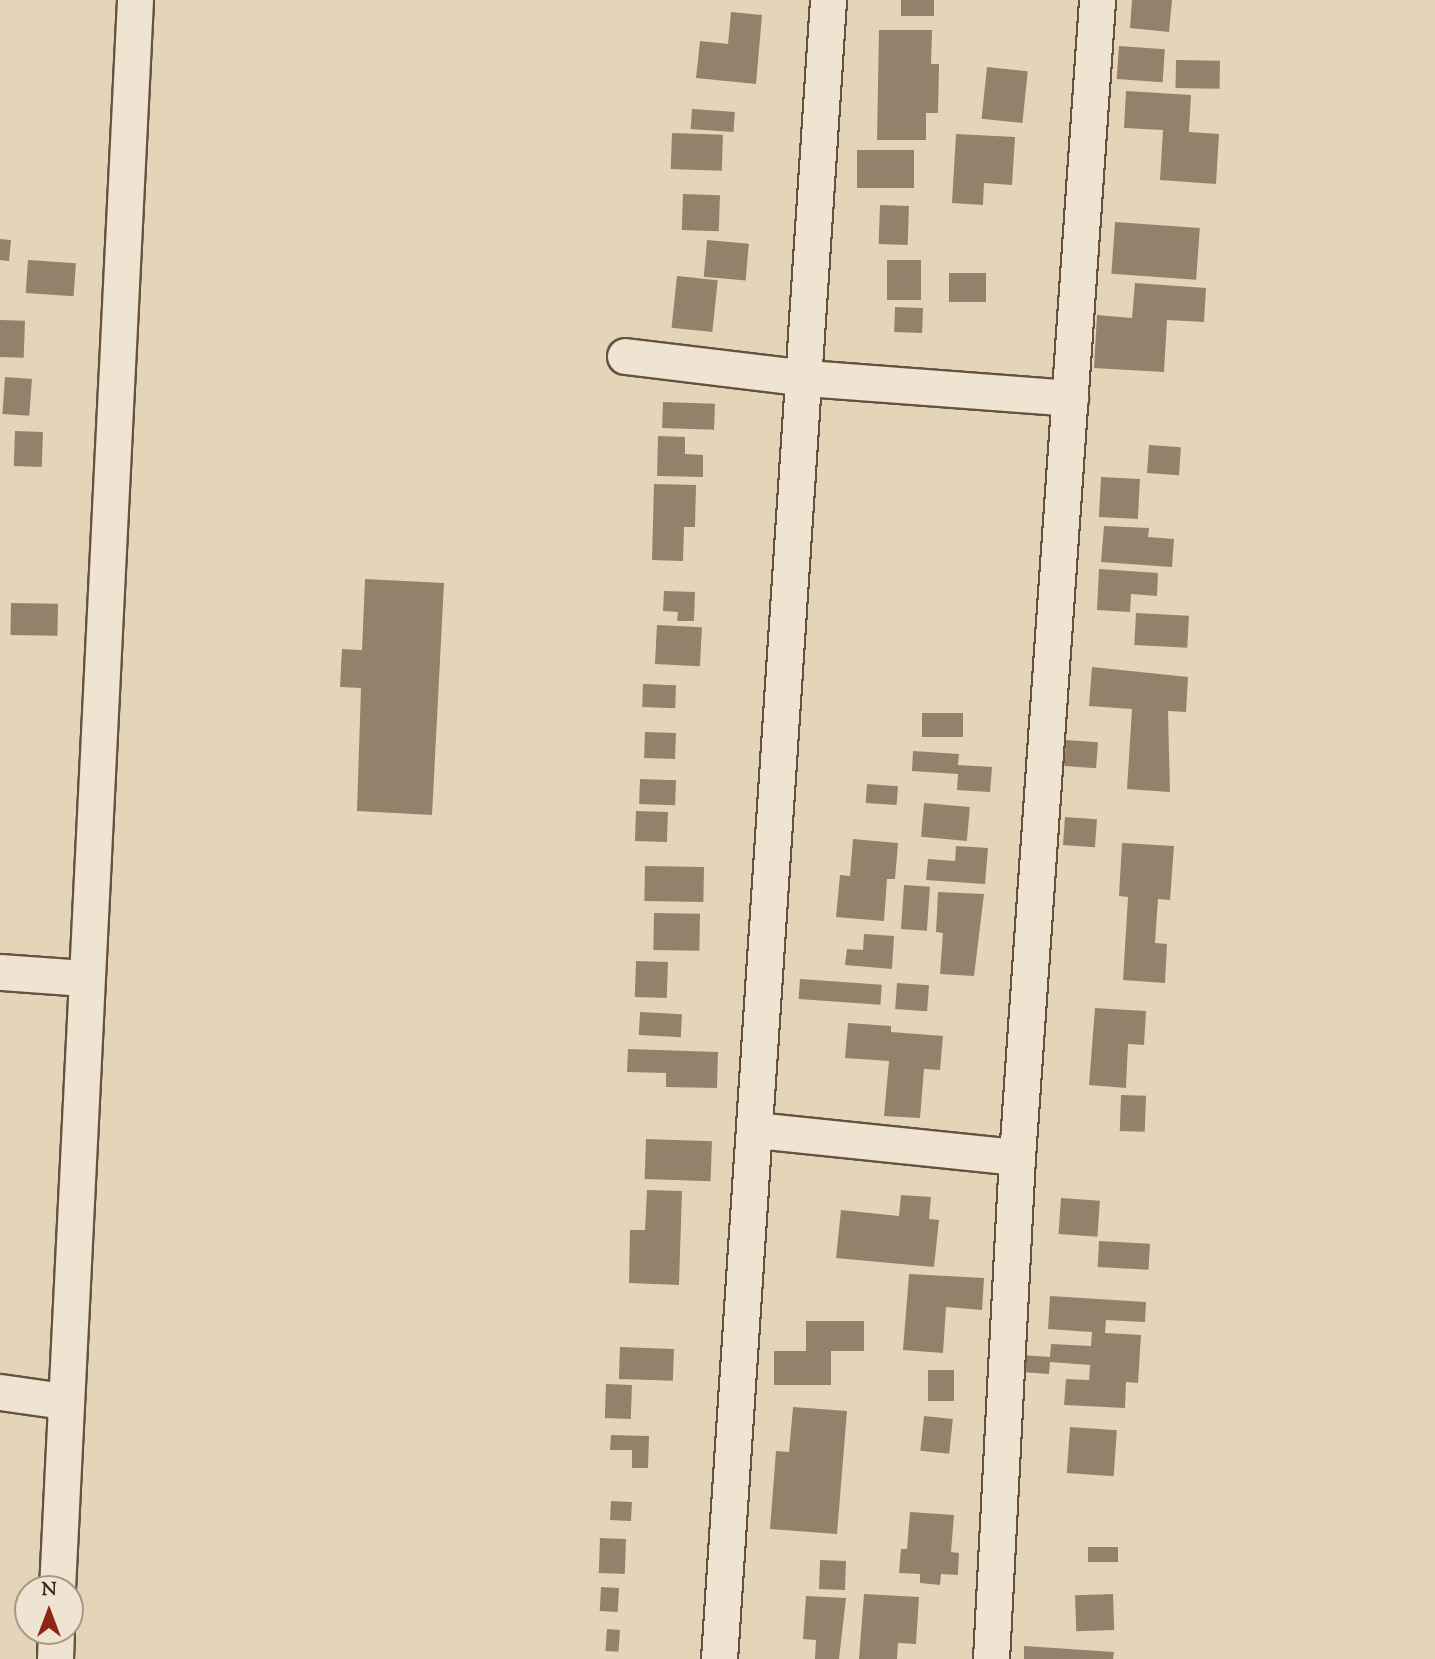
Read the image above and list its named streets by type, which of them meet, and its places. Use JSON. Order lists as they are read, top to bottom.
{
  "north": "top"
}
